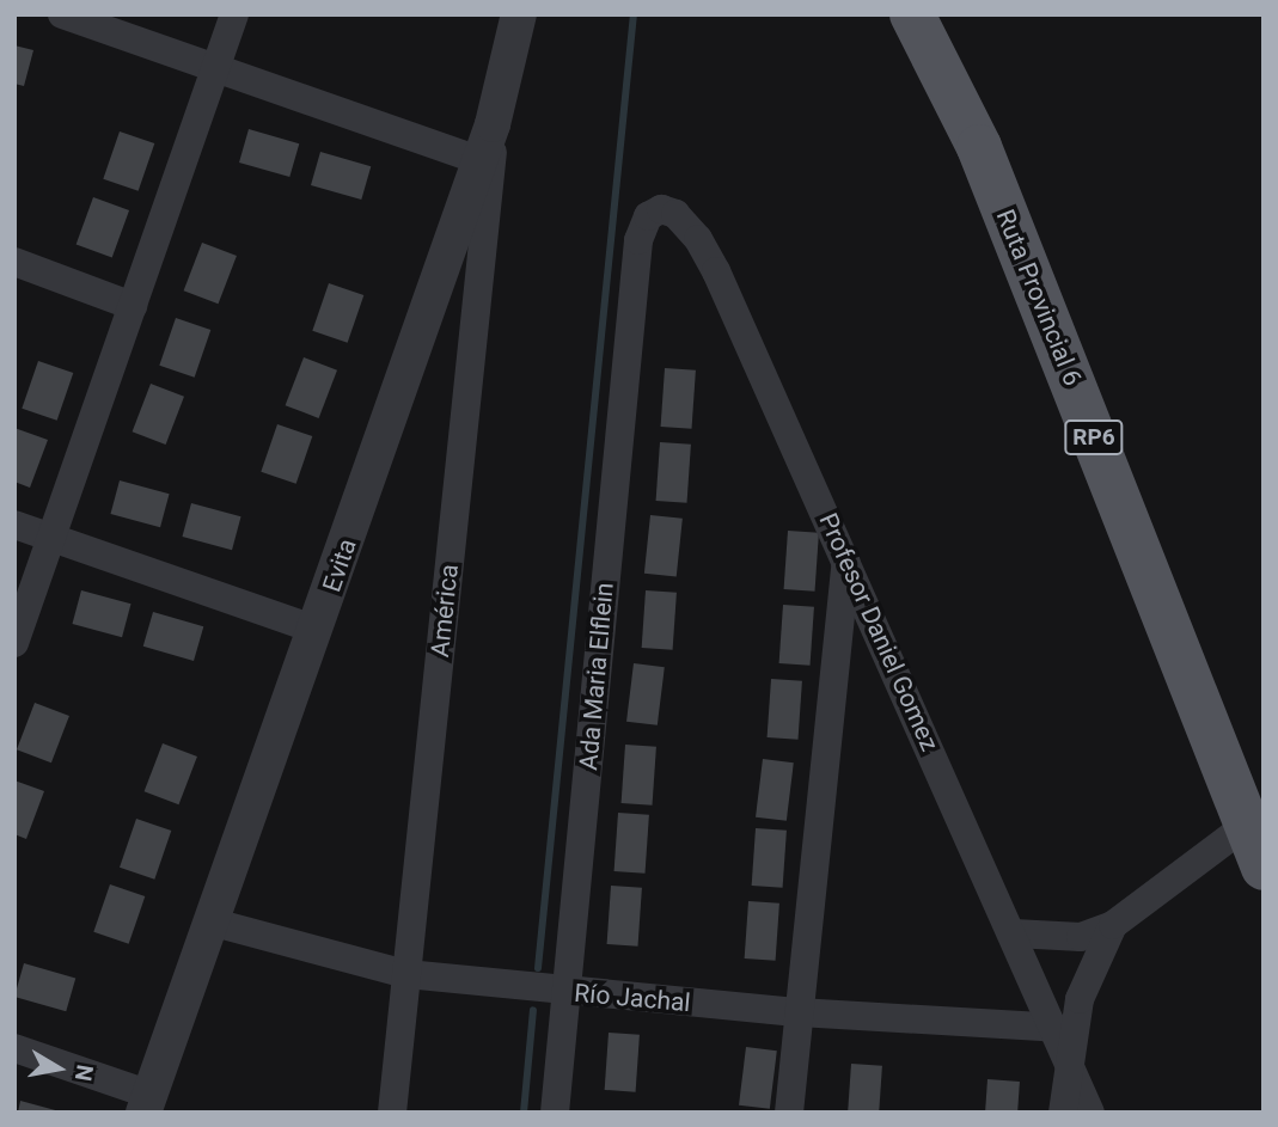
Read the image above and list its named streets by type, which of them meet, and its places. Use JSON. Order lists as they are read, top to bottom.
{
  "streets": {
    "main road": ["Ruta Provincial 6", "RP6"],
    "street": [
      "Evita",
      "América",
      "Profesor Daniel Gomez",
      "Ada Maria Elflein",
      "Río Jachal"
    ]
  },
  "crossings": [
    ["Evita", "América"],
    ["Evita", "Río Jachal"],
    ["América", "Río Jachal"],
    ["Profesor Daniel Gomez", "Ada Maria Elflein"],
    ["Profesor Daniel Gomez", "Río Jachal"],
    ["Ada Maria Elflein", "Río Jachal"]
  ],
  "north": "right"
}
